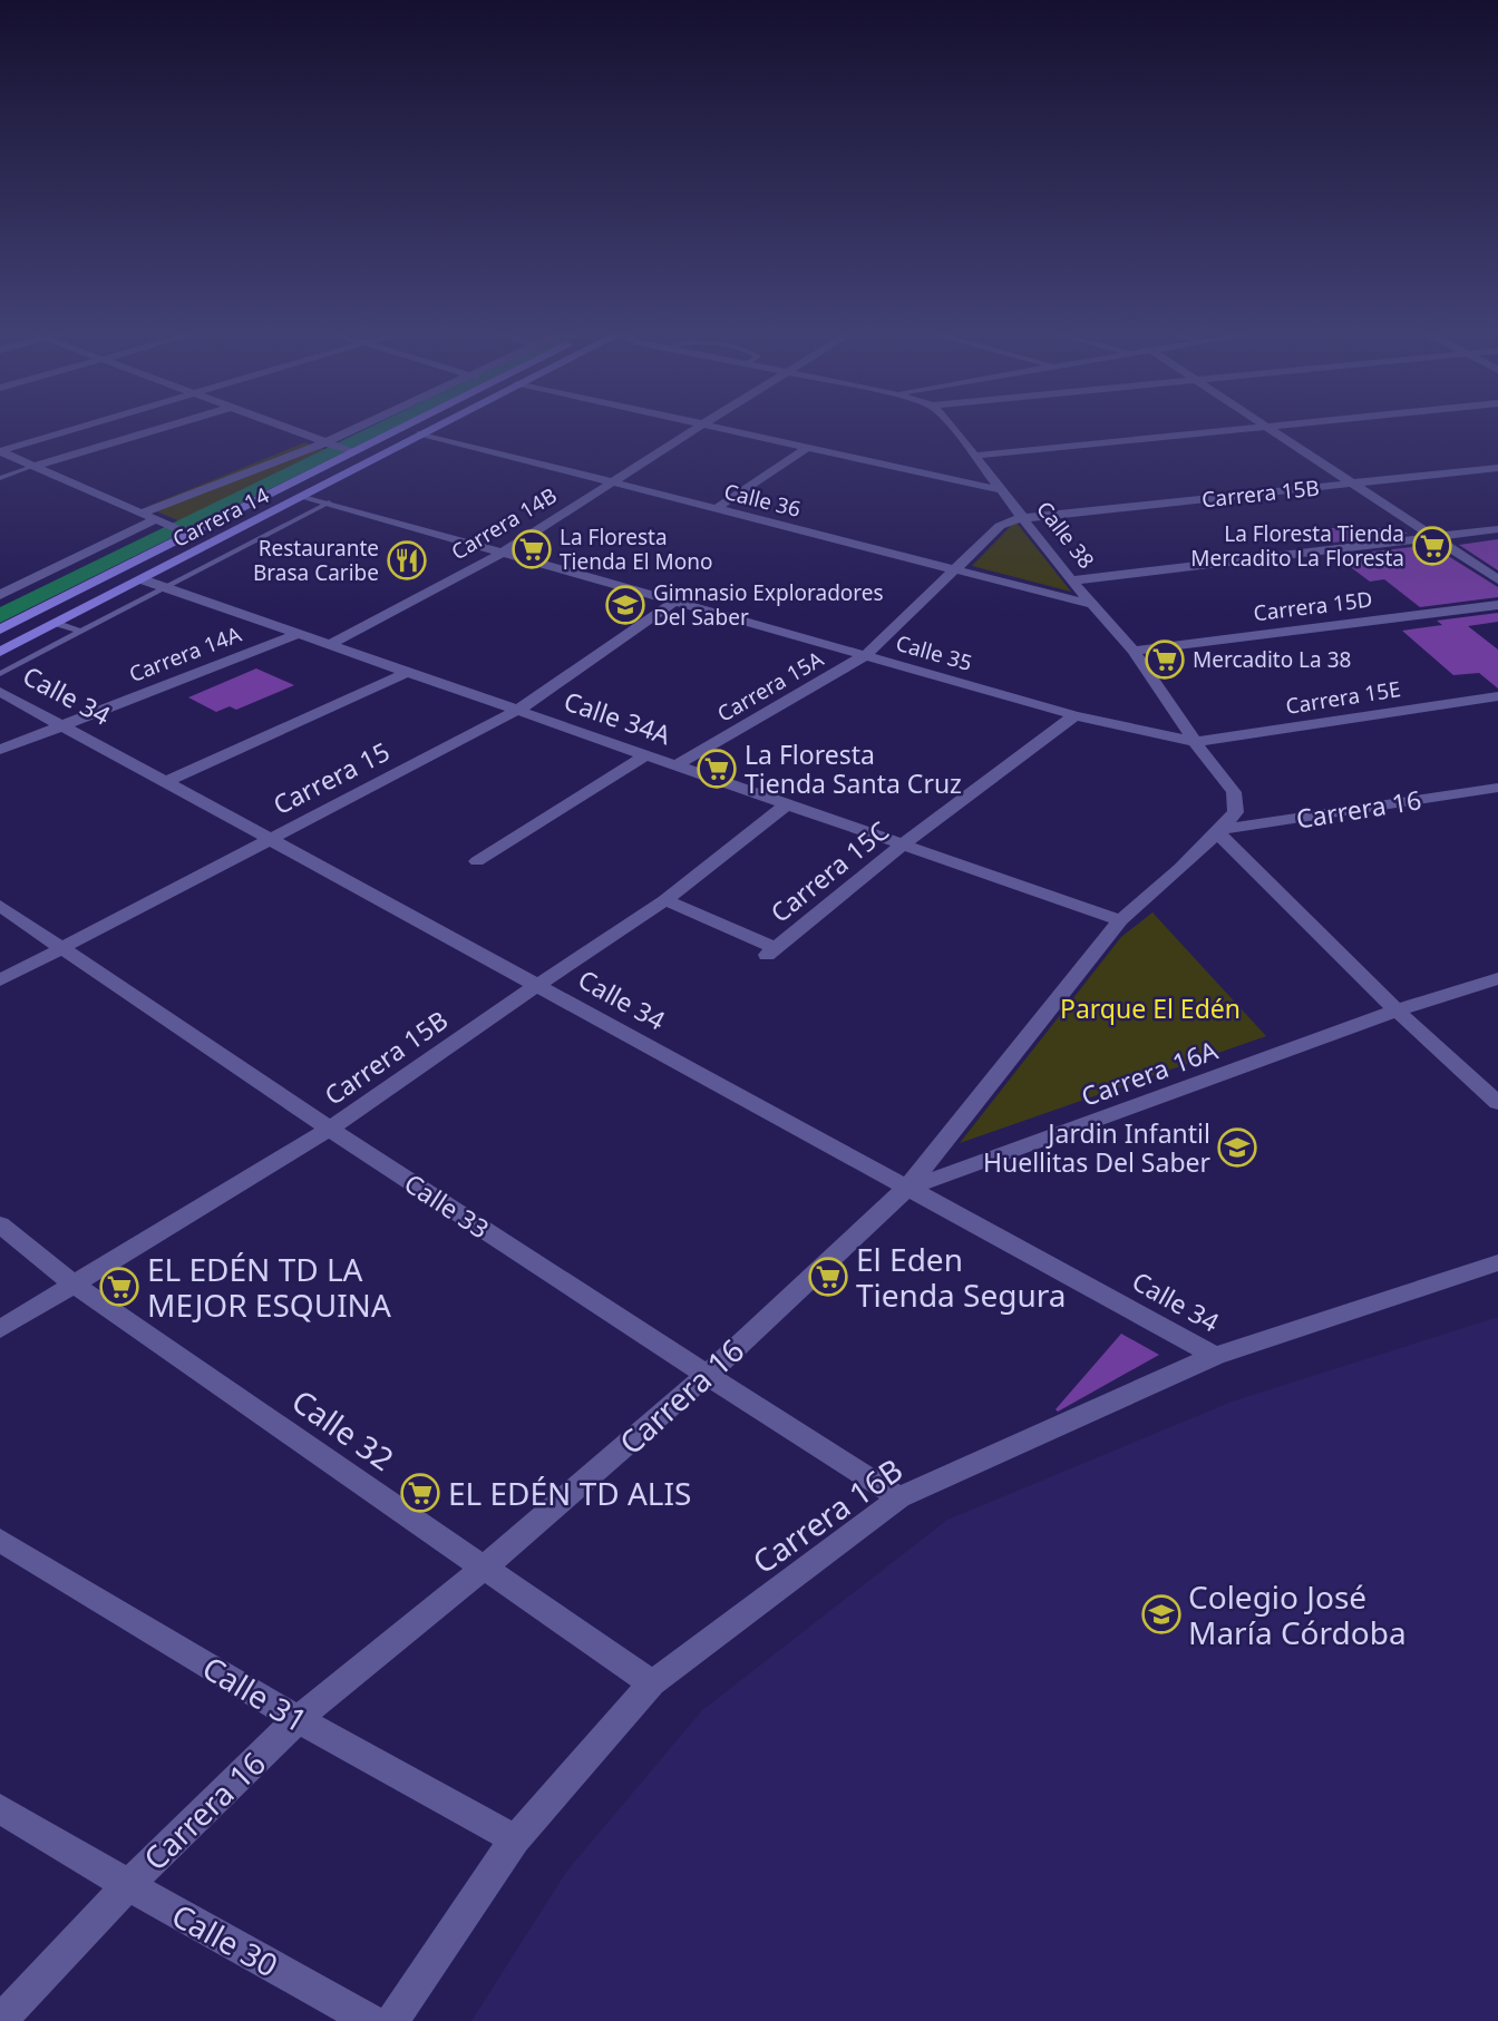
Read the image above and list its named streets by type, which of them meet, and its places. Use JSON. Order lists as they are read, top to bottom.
{
  "streets": {
    "main road": ["Carrera 14"],
    "street": [
      "Carrera 15B",
      "Calle 36",
      "Carrera 14B",
      "Calle 38",
      "Carrera 15D",
      "Calle 35",
      "Carrera 14A",
      "Carrera 15A",
      "Calle 34",
      "Carrera 15E",
      "Calle 34A",
      "Carrera 15",
      "Carrera 16",
      "Carrera 15C",
      "Carrera 16A",
      "Calle 33",
      "Calle 32",
      "Carrera 16B",
      "Calle 31",
      "Calle 30"
    ]
  },
  "crossings": [
    ["Carrera 15B", "Calle 38"],
    ["Carrera 15B", "Carrera 15A"],
    ["Carrera 15B", "Calle 34"],
    ["Carrera 15B", "Calle 34A"],
    ["Carrera 15B", "Carrera 15C"],
    ["Carrera 15B", "Calle 33"],
    ["Carrera 15B", "Calle 32"],
    ["Calle 36", "Carrera 14"],
    ["Calle 36", "Carrera 14B"],
    ["Calle 36", "Calle 38"],
    ["Calle 36", "Carrera 15A"],
    ["Carrera 14", "Calle 35"],
    ["Carrera 14", "Calle 34A"],
    ["Carrera 14B", "Calle 35"],
    ["Carrera 14B", "Calle 34A"],
    ["Calle 38", "Carrera 15D"],
    ["Calle 38", "Calle 35"],
    ["Calle 38", "Carrera 15A"],
    ["Calle 38", "Carrera 15E"],
    ["Calle 38", "Carrera 16"],
    ["Calle 35", "Carrera 15A"],
    ["Calle 35", "Carrera 15E"],
    ["Calle 35", "Carrera 15"],
    ["Calle 35", "Carrera 15C"],
    ["Carrera 14A", "Calle 34"],
    ["Carrera 14A", "Calle 34A"],
    ["Carrera 15A", "Calle 34A"],
    ["Calle 34", "Carrera 15"],
    ["Calle 34", "Carrera 16"],
    ["Calle 34", "Carrera 16A"],
    ["Calle 34", "Carrera 16B"],
    ["Calle 34A", "Carrera 15"],
    ["Calle 34A", "Carrera 16"],
    ["Calle 34A", "Carrera 15C"],
    ["Carrera 15", "Calle 33"],
    ["Carrera 16", "Carrera 16A"],
    ["Carrera 16", "Calle 33"],
    ["Carrera 16", "Calle 32"],
    ["Carrera 16", "Calle 31"],
    ["Carrera 16", "Calle 30"],
    ["Calle 33", "Carrera 16B"],
    ["Calle 32", "Carrera 16B"],
    ["Carrera 16B", "Calle 31"]
  ],
  "parks": ["Parque El Edén"],
  "places": {
    "supermarket": [
      "La Floresta Tienda Mercadito La Floresta",
      "La Floresta Tienda El Mono",
      "Mercadito La 38",
      "La Floresta Tienda Santa Cruz",
      "El Eden Tienda Segura",
      "EL EDÉN TD LA MEJOR ESQUINA",
      "EL EDÉN TD ALIS"
    ],
    "restaurant": ["Restaurante Brasa Caribe"],
    "school or university": ["Gimnasio Exploradores Del Saber", "Jardin Infantil Huellitas Del Saber", "Colegio José María Córdoba"]
  }
}
